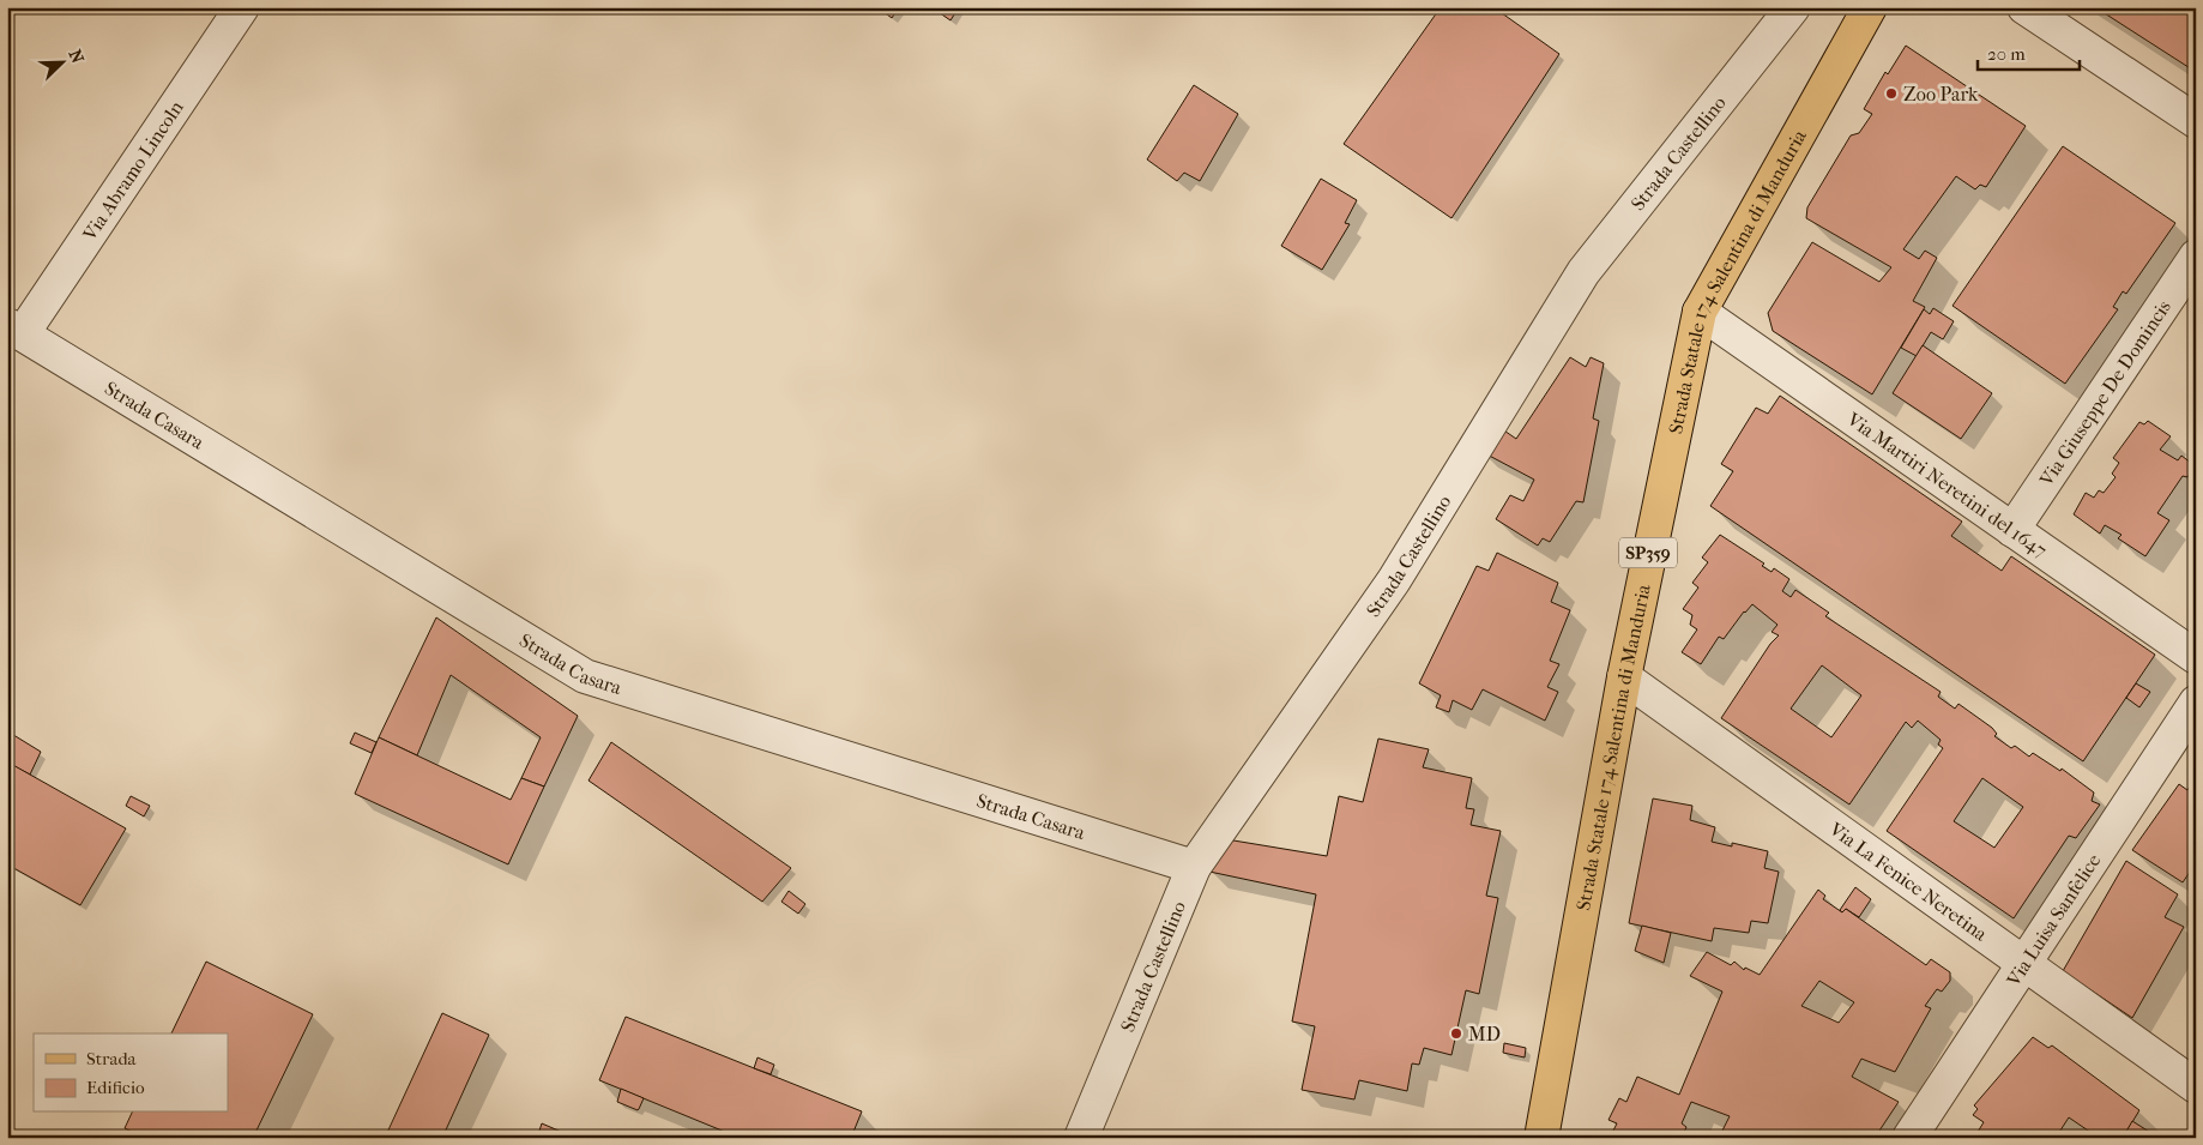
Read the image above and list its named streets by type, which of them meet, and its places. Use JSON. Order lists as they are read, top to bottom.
{
  "streets": {
    "main road": ["Strada Statale 174 Salentina di Manduria", "SP359"],
    "street": [
      "Strada Castellino",
      "Via Abramo Lincoln",
      "Via Giuseppe De Domincis",
      "Strada Casara",
      "Via Martiri Neretini del 1647",
      "Via La Fenice Neretina",
      "Via Luisa Sanfelice"
    ]
  },
  "crossings": [
    ["Strada Castellino", "Strada Casara"],
    ["Via Abramo Lincoln", "Strada Casara"],
    ["Strada Statale 174 Salentina di Manduria", "Via Martiri Neretini del 1647"],
    ["Strada Statale 174 Salentina di Manduria", "Via La Fenice Neretina"],
    ["Via Giuseppe De Domincis", "Via Martiri Neretini del 1647"],
    ["Via La Fenice Neretina", "Via Luisa Sanfelice"]
  ],
  "places": ["Zoo Park", "MD"],
  "legend": ["Strada", "Edificio"],
  "scale_bar": "20 m",
  "north": "top right"
}
